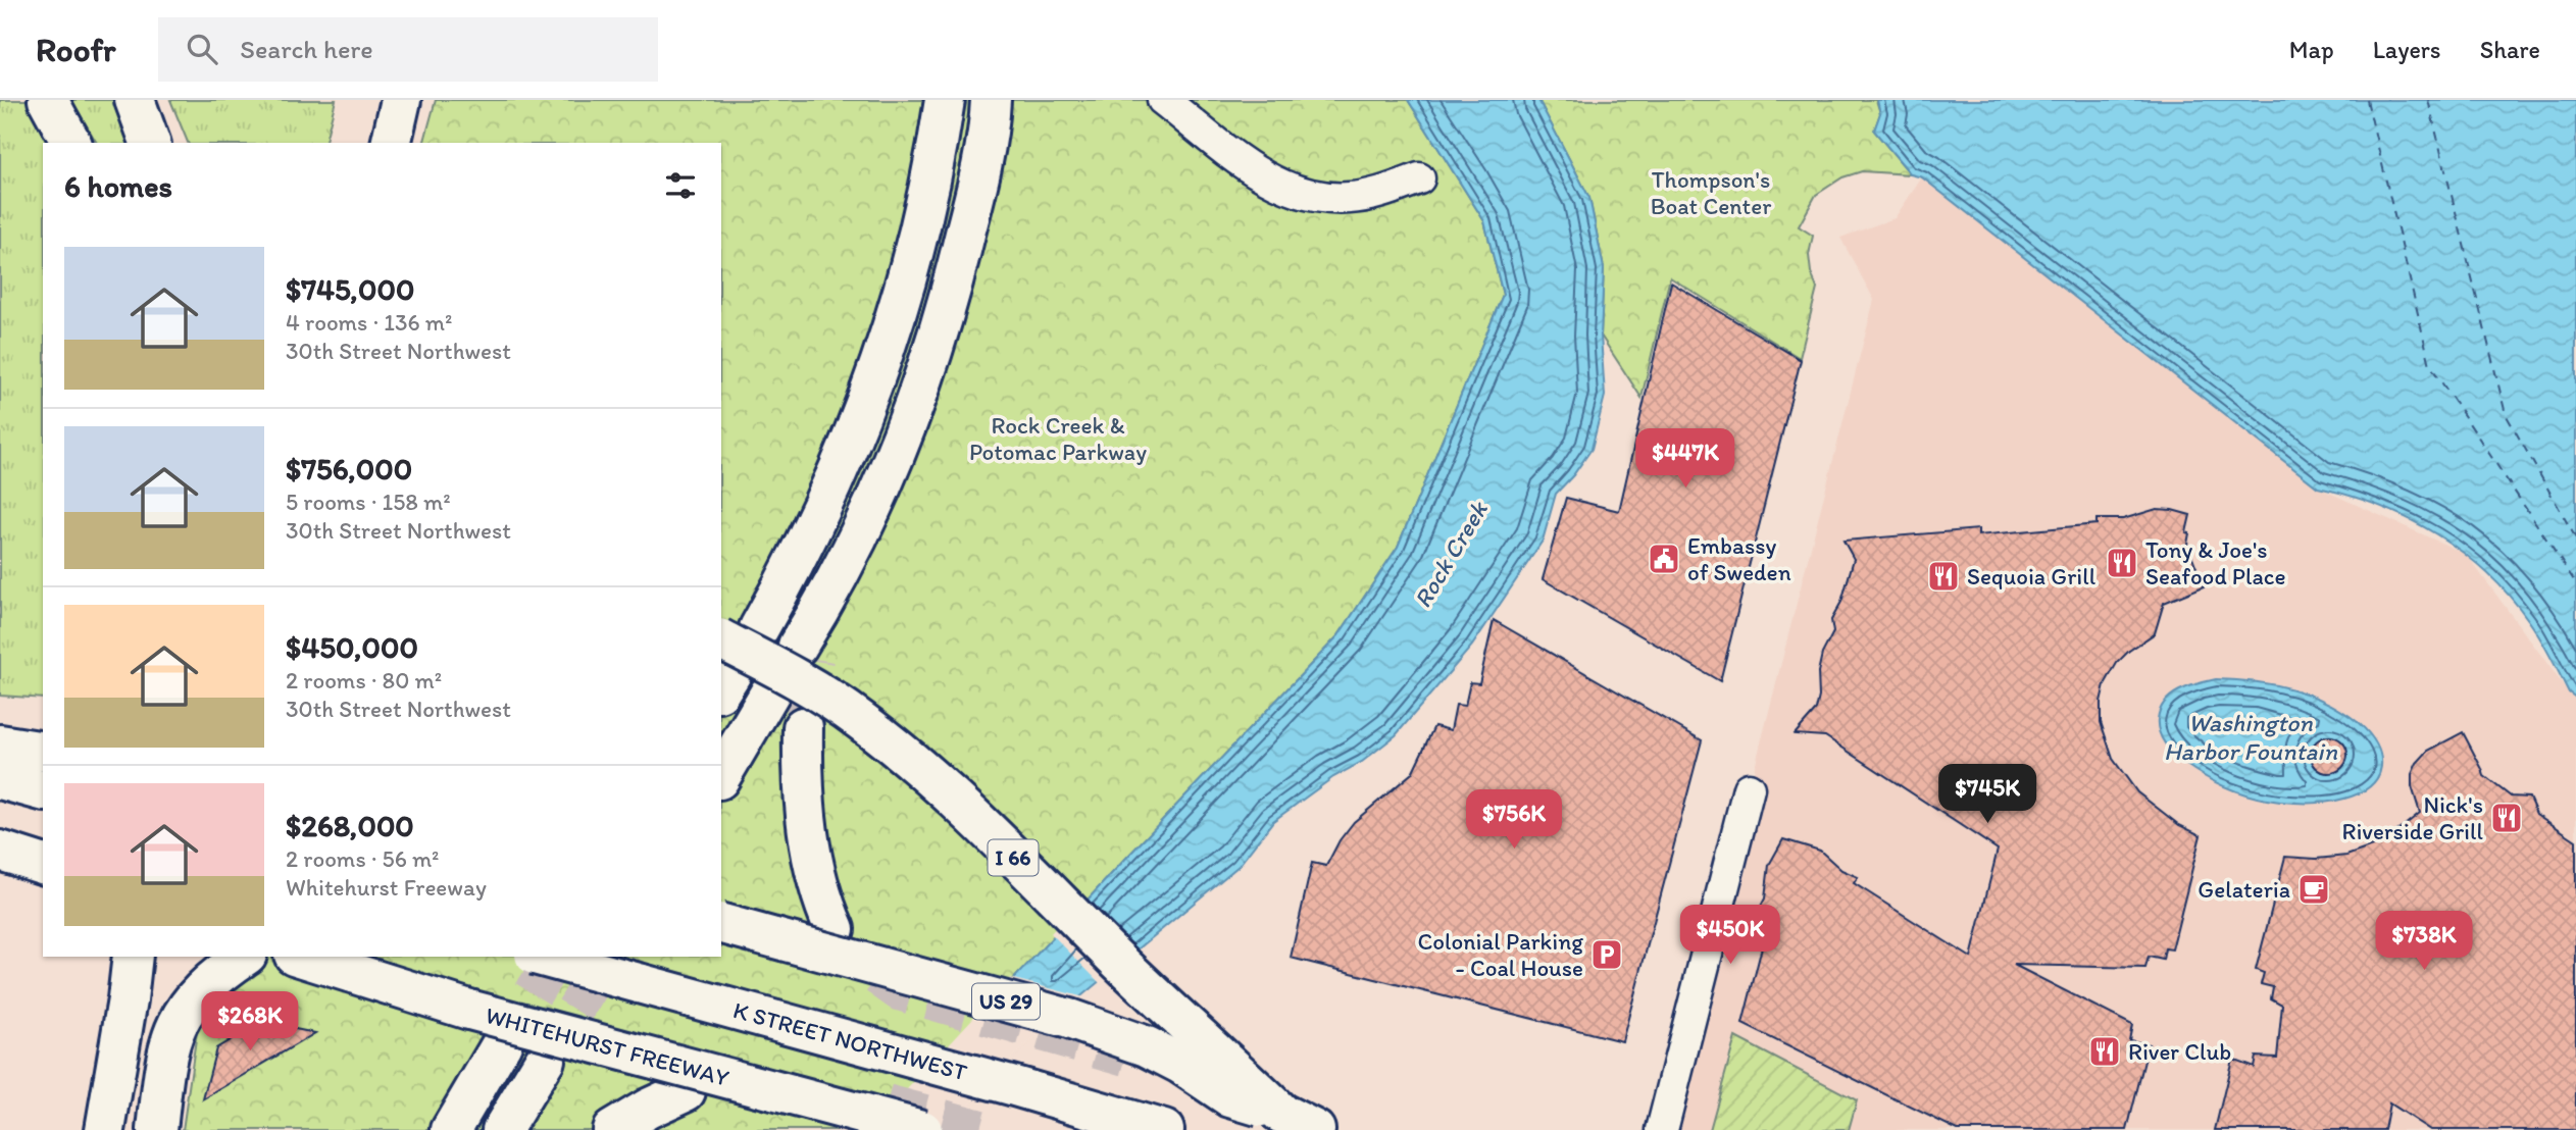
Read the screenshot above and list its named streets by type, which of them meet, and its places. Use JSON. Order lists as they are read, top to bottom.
{
  "streets": {
    "main road": [
      "I 66",
      "US 29",
      "K STREET NORTHWEST",
      "WHITEHURST FREEWAY"
    ]
  },
  "crossings": [
    ["I 66", "US 29"]
  ],
  "water": ["Rock Creek", "Washington Harbor Fountain"],
  "parks": ["Thompson's Boat Center", "Rock Creek & Potomac Parkway"],
  "places": {
    "public building": ["Embassy of Sweden"],
    "restaurant": [
      "Tony & Joe's Seafood Place",
      "Sequoia Grill",
      "Nick's Riverside Grill",
      "River Club"
    ],
    "cafe": ["Gelateria"],
    "parking": ["Colonial Parking - Coal House"]
  },
  "page": {
    "header": "Roofr",
    "search": "Search here",
    "nav": ["Map", "Layers", "Share"],
    "heading": "6 homes",
    "list": [
      {
        "name": "$745,000",
        "note": "4 rooms · 136 m² · 30th Street Northwest"
      },
      {
        "name": "$756,000",
        "note": "5 rooms · 158 m² · 30th Street Northwest"
      },
      {
        "name": "$450,000",
        "note": "2 rooms · 80 m² · 30th Street Northwest"
      },
      {
        "name": "$268,000",
        "note": "2 rooms · 56 m² · Whitehurst Freeway"
      }
    ],
    "price": [
      "$447K",
      "$745K",
      "$756K",
      "$450K",
      "$738K",
      "$268K"
    ]
  }
}
